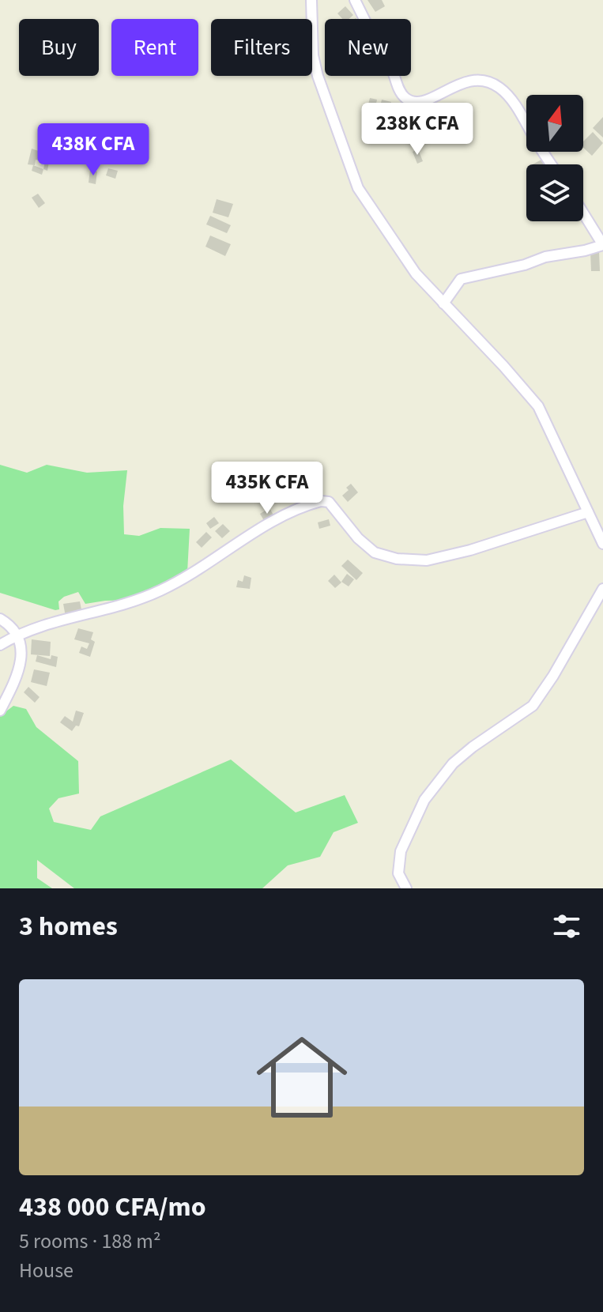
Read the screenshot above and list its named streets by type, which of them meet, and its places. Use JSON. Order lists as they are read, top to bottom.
{
  "north": "top",
  "page": {
    "chip": [
      "Buy",
      "Rent",
      "Filters",
      "New"
    ],
    "price": ["238K CFA", "438K CFA", "435K CFA"],
    "heading": "3 homes",
    "list": [
      {
        "name": "438 000 CFA/mo",
        "note": "5 rooms · 188 m² · House"
      }
    ]
  }
}
